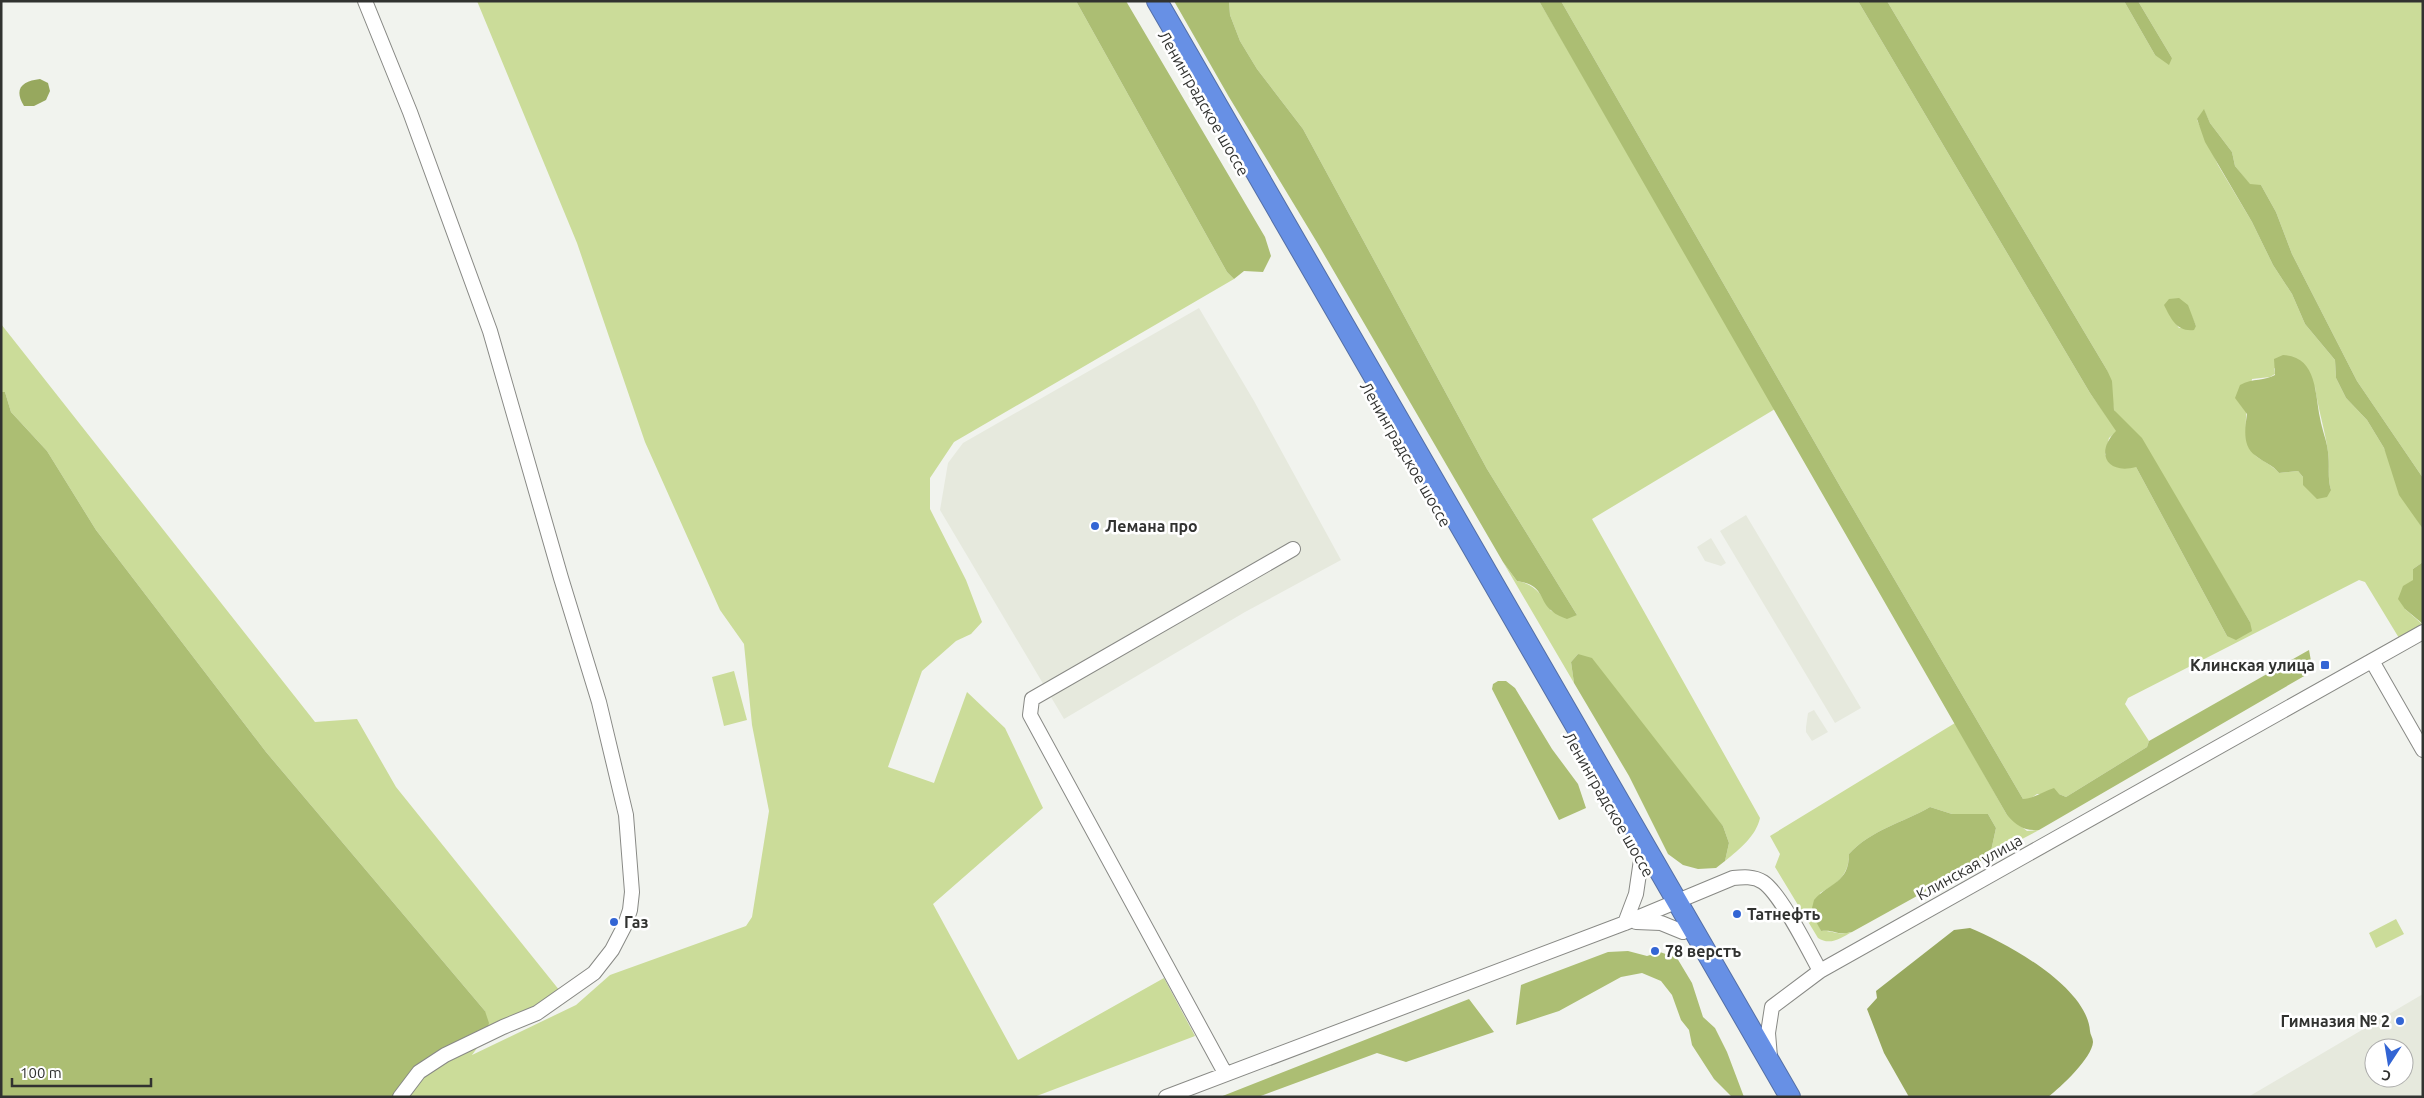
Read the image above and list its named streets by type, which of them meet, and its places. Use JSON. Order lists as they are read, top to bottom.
{
  "streets": {
    "highway": ["Ленинградское шоссе"],
    "street": ["Клинская улица"]
  },
  "places": {
    "other": [
      "Лемана про",
      "Татнефть",
      "Газ",
      "78 верстъ",
      "Гимназия № 2"
    ],
    "transit": ["Клинская улица"]
  },
  "scale_bar": "100 m",
  "north": "bottom"
}
